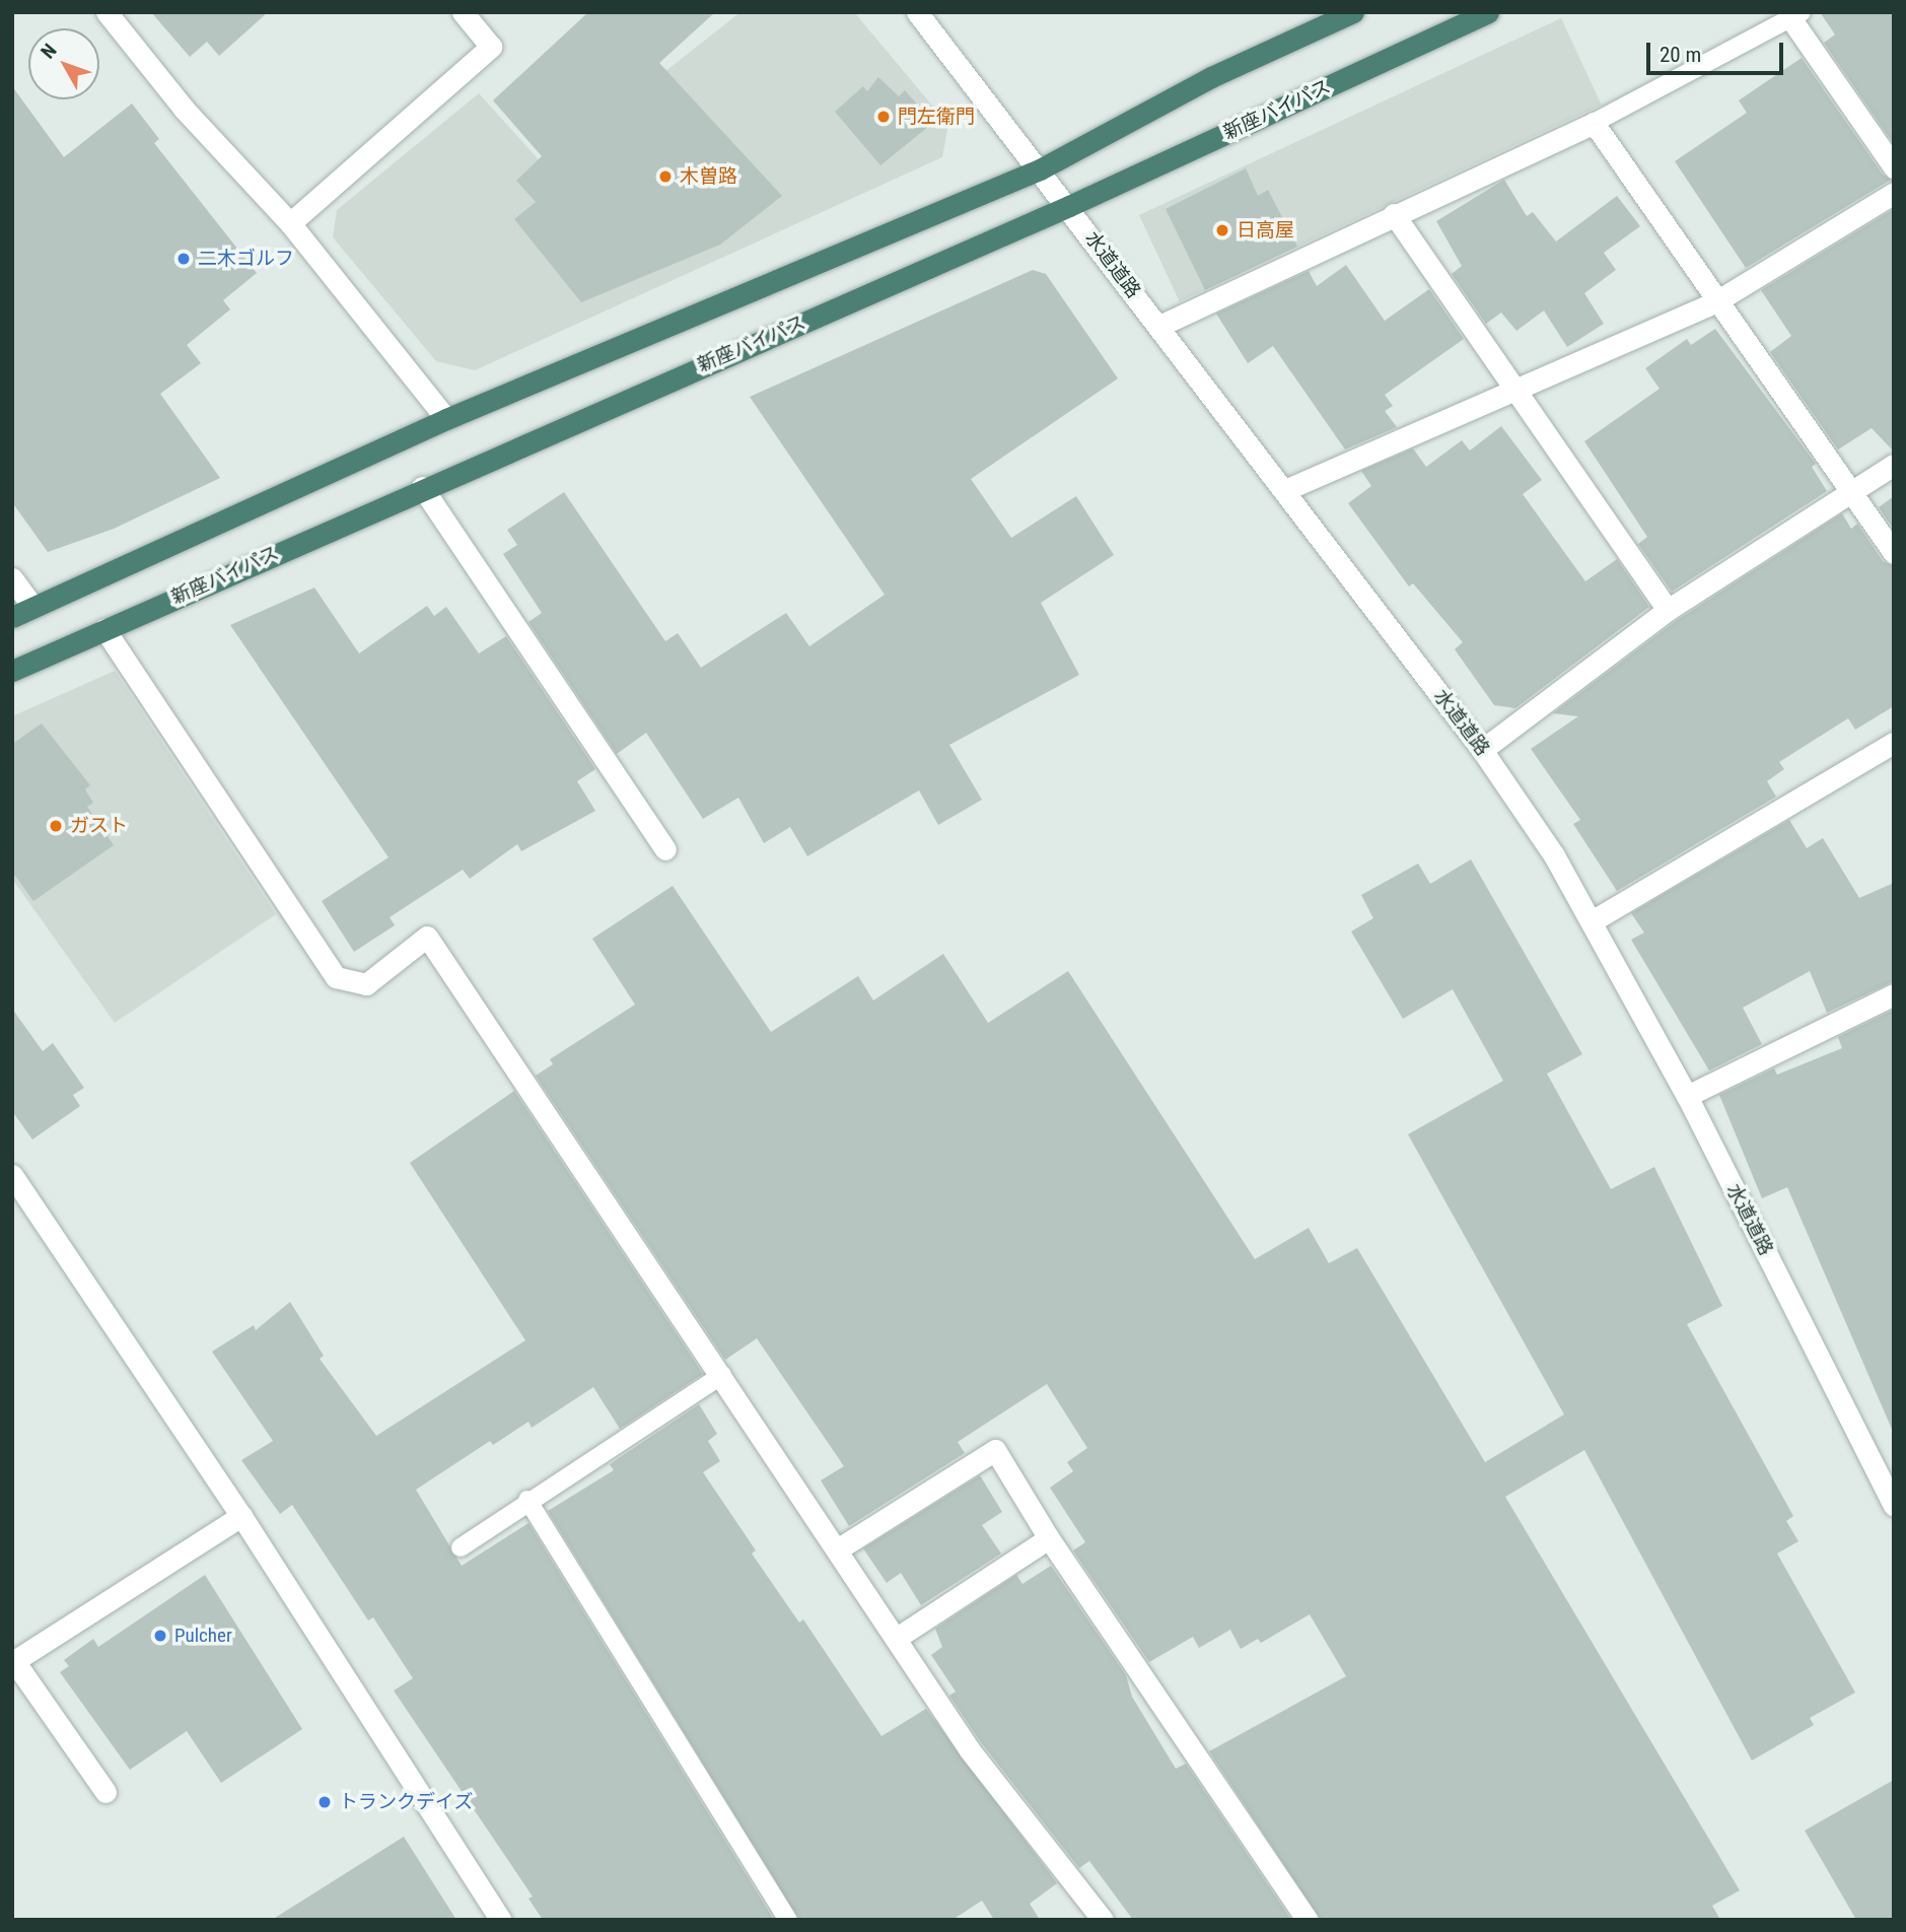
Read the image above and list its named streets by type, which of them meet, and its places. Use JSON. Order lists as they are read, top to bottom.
{
  "streets": {
    "highway": ["新座バイパス"],
    "street": ["水道道路"]
  },
  "crossings": [
    ["新座バイパス", "水道道路"]
  ],
  "places": [
    "門左衛門",
    "木曽路",
    "日高屋",
    "二木ゴルフ",
    "ガスト",
    "Pulcher",
    "トランクデイズ"
  ],
  "scale_bar": "20 m",
  "north": "top left"
}
